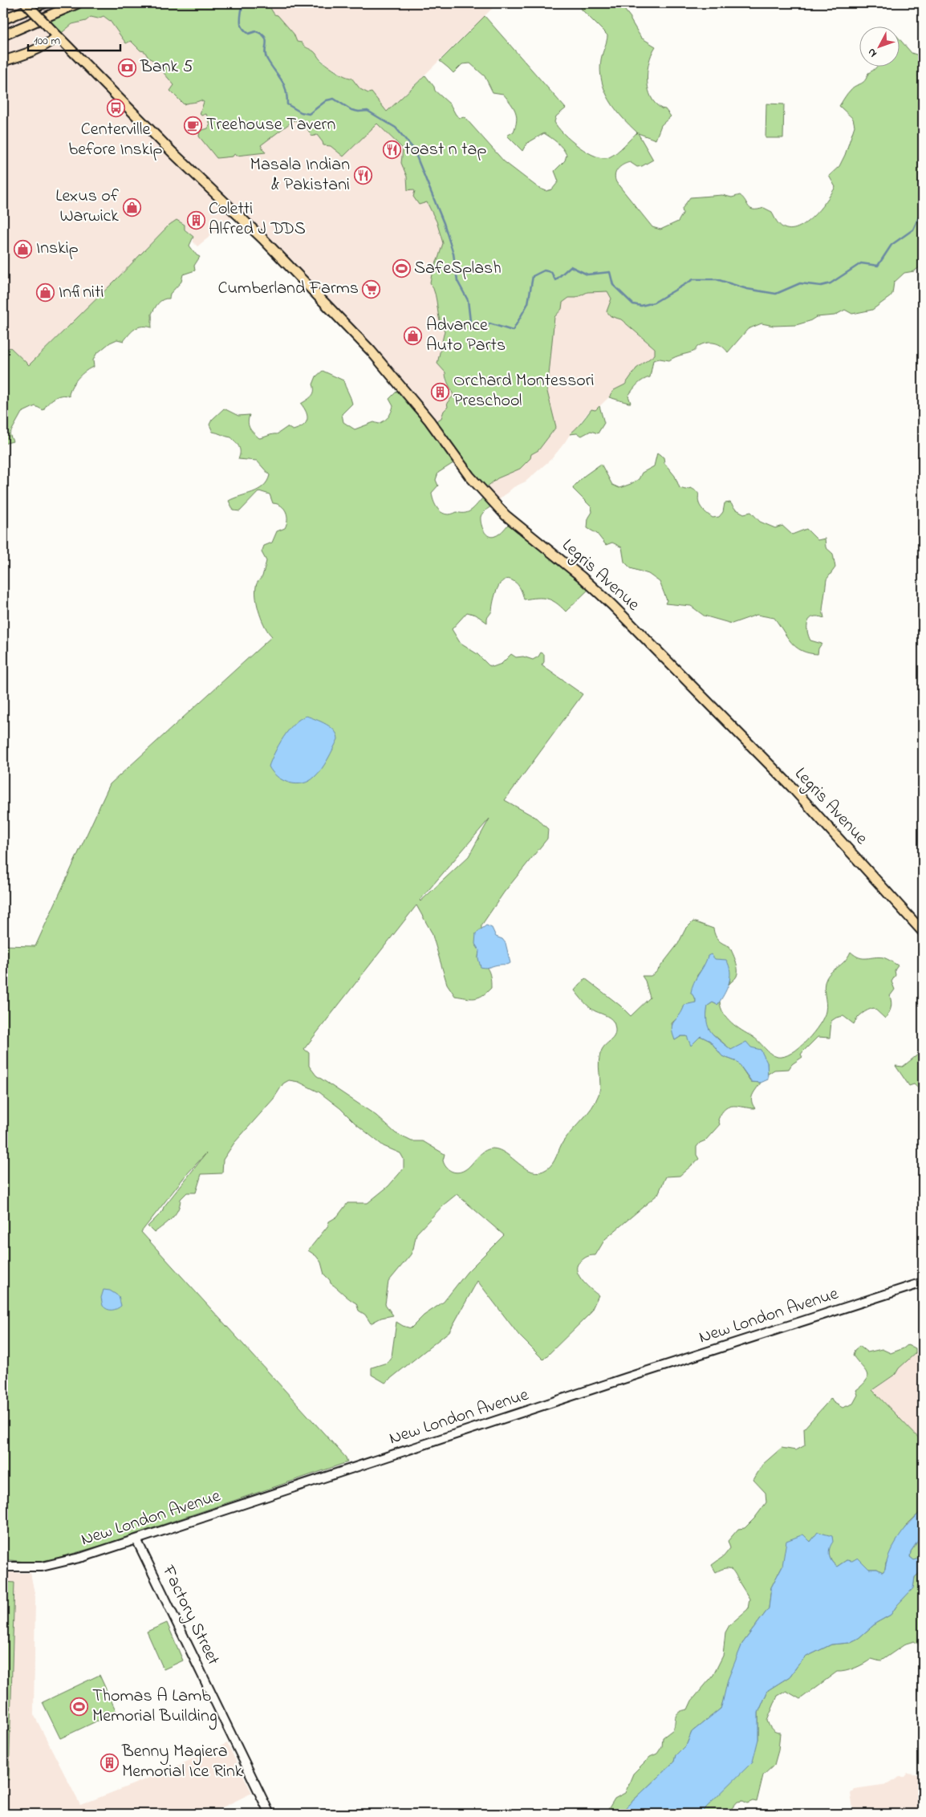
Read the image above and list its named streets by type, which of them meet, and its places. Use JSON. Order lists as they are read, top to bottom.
{
  "streets": {
    "main road": ["Legris Avenue", "New London Avenue", "Factory Street"]
  },
  "crossings": [
    ["New London Avenue", "Factory Street"]
  ],
  "places": {
    "bank": ["Bank 5"],
    "bus stop": ["Centerville before Inskip"],
    "cafe": ["Treehouse Tavern"],
    "restaurant": ["toast n tap", "Masala Indian & Pakistani"],
    "shop": [
      "Lexus of Warwick",
      "Inskip",
      "Infiniti",
      "Advance Auto Parts"
    ],
    "building": ["Coletti Alfred J DDS", "Orchard Montessori Preschool", "Benny Magiera Memorial Ice Rink"],
    "sports": ["SafeSplash", "Thomas A Lamb Memorial Building"],
    "supermarket": ["Cumberland Farms"]
  },
  "scale_bar": "100 m",
  "north": "bottom left"
}
